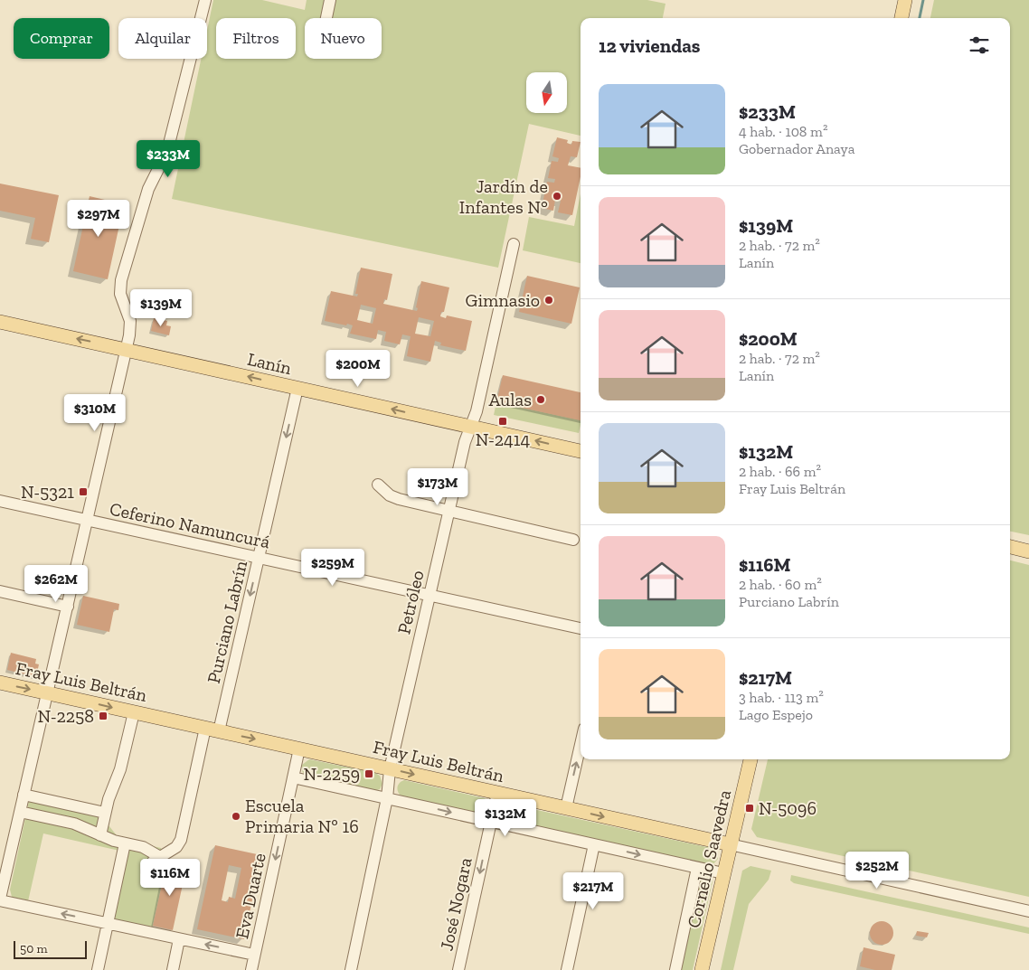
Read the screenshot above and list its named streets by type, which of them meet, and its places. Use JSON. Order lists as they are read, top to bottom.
{
  "streets": {
    "main road": ["Lanín", "Fray Luis Beltrán", "Cornelio Saavedra"],
    "street": [
      "Ceferino Namuncurá",
      "Petróleo",
      "Purciano Labrín",
      "Eva Duarte",
      "José Nogara"
    ]
  },
  "crossings": [
    ["Lanín", "Petróleo"],
    ["Lanín", "Purciano Labrín"],
    ["Ceferino Namuncurá", "Petróleo"],
    ["Ceferino Namuncurá", "Purciano Labrín"],
    ["Petróleo", "Fray Luis Beltrán"],
    ["Purciano Labrín", "Fray Luis Beltrán"],
    ["Fray Luis Beltrán", "Cornelio Saavedra"],
    ["Fray Luis Beltrán", "Eva Duarte"],
    ["Fray Luis Beltrán", "José Nogara"]
  ],
  "one_way": [
    "Lanín",
    "Purciano Labrín",
    "Fray Luis Beltrán",
    "José Nogara"
  ],
  "places": {
    "other": [
      "Jardín de Infantes N°",
      "Gimnasio",
      "Aulas",
      "Escuela Primaria Nº 16"
    ],
    "transit": [
      "N-2414",
      "N-5321",
      "N-2258",
      "N-2259",
      "N-5096"
    ]
  },
  "scale_bar": "50 m",
  "north": "bottom",
  "page": {
    "chip": [
      "Comprar",
      "Alquilar",
      "Filtros",
      "Nuevo"
    ],
    "heading": "12 viviendas",
    "list": [
      {
        "name": "$233M",
        "note": "4 hab. · 108 m² · Gobernador Anaya"
      },
      {
        "name": "$139M",
        "note": "2 hab. · 72 m² · Lanín"
      },
      {
        "name": "$200M",
        "note": "2 hab. · 72 m² · Lanín"
      },
      {
        "name": "$132M",
        "note": "2 hab. · 66 m² · Fray Luis Beltrán"
      },
      {
        "name": "$116M",
        "note": "2 hab. · 60 m² · Purciano Labrín"
      },
      {
        "name": "$217M",
        "note": "3 hab. · 113 m² · Lago Espejo"
      }
    ],
    "price": [
      "$233M",
      "$297M",
      "$139M",
      "$200M",
      "$310M",
      "$173M",
      "$259M",
      "$262M",
      "$132M",
      "$252M",
      "$116M",
      "$217M"
    ],
    "scale": "50 m"
  }
}
